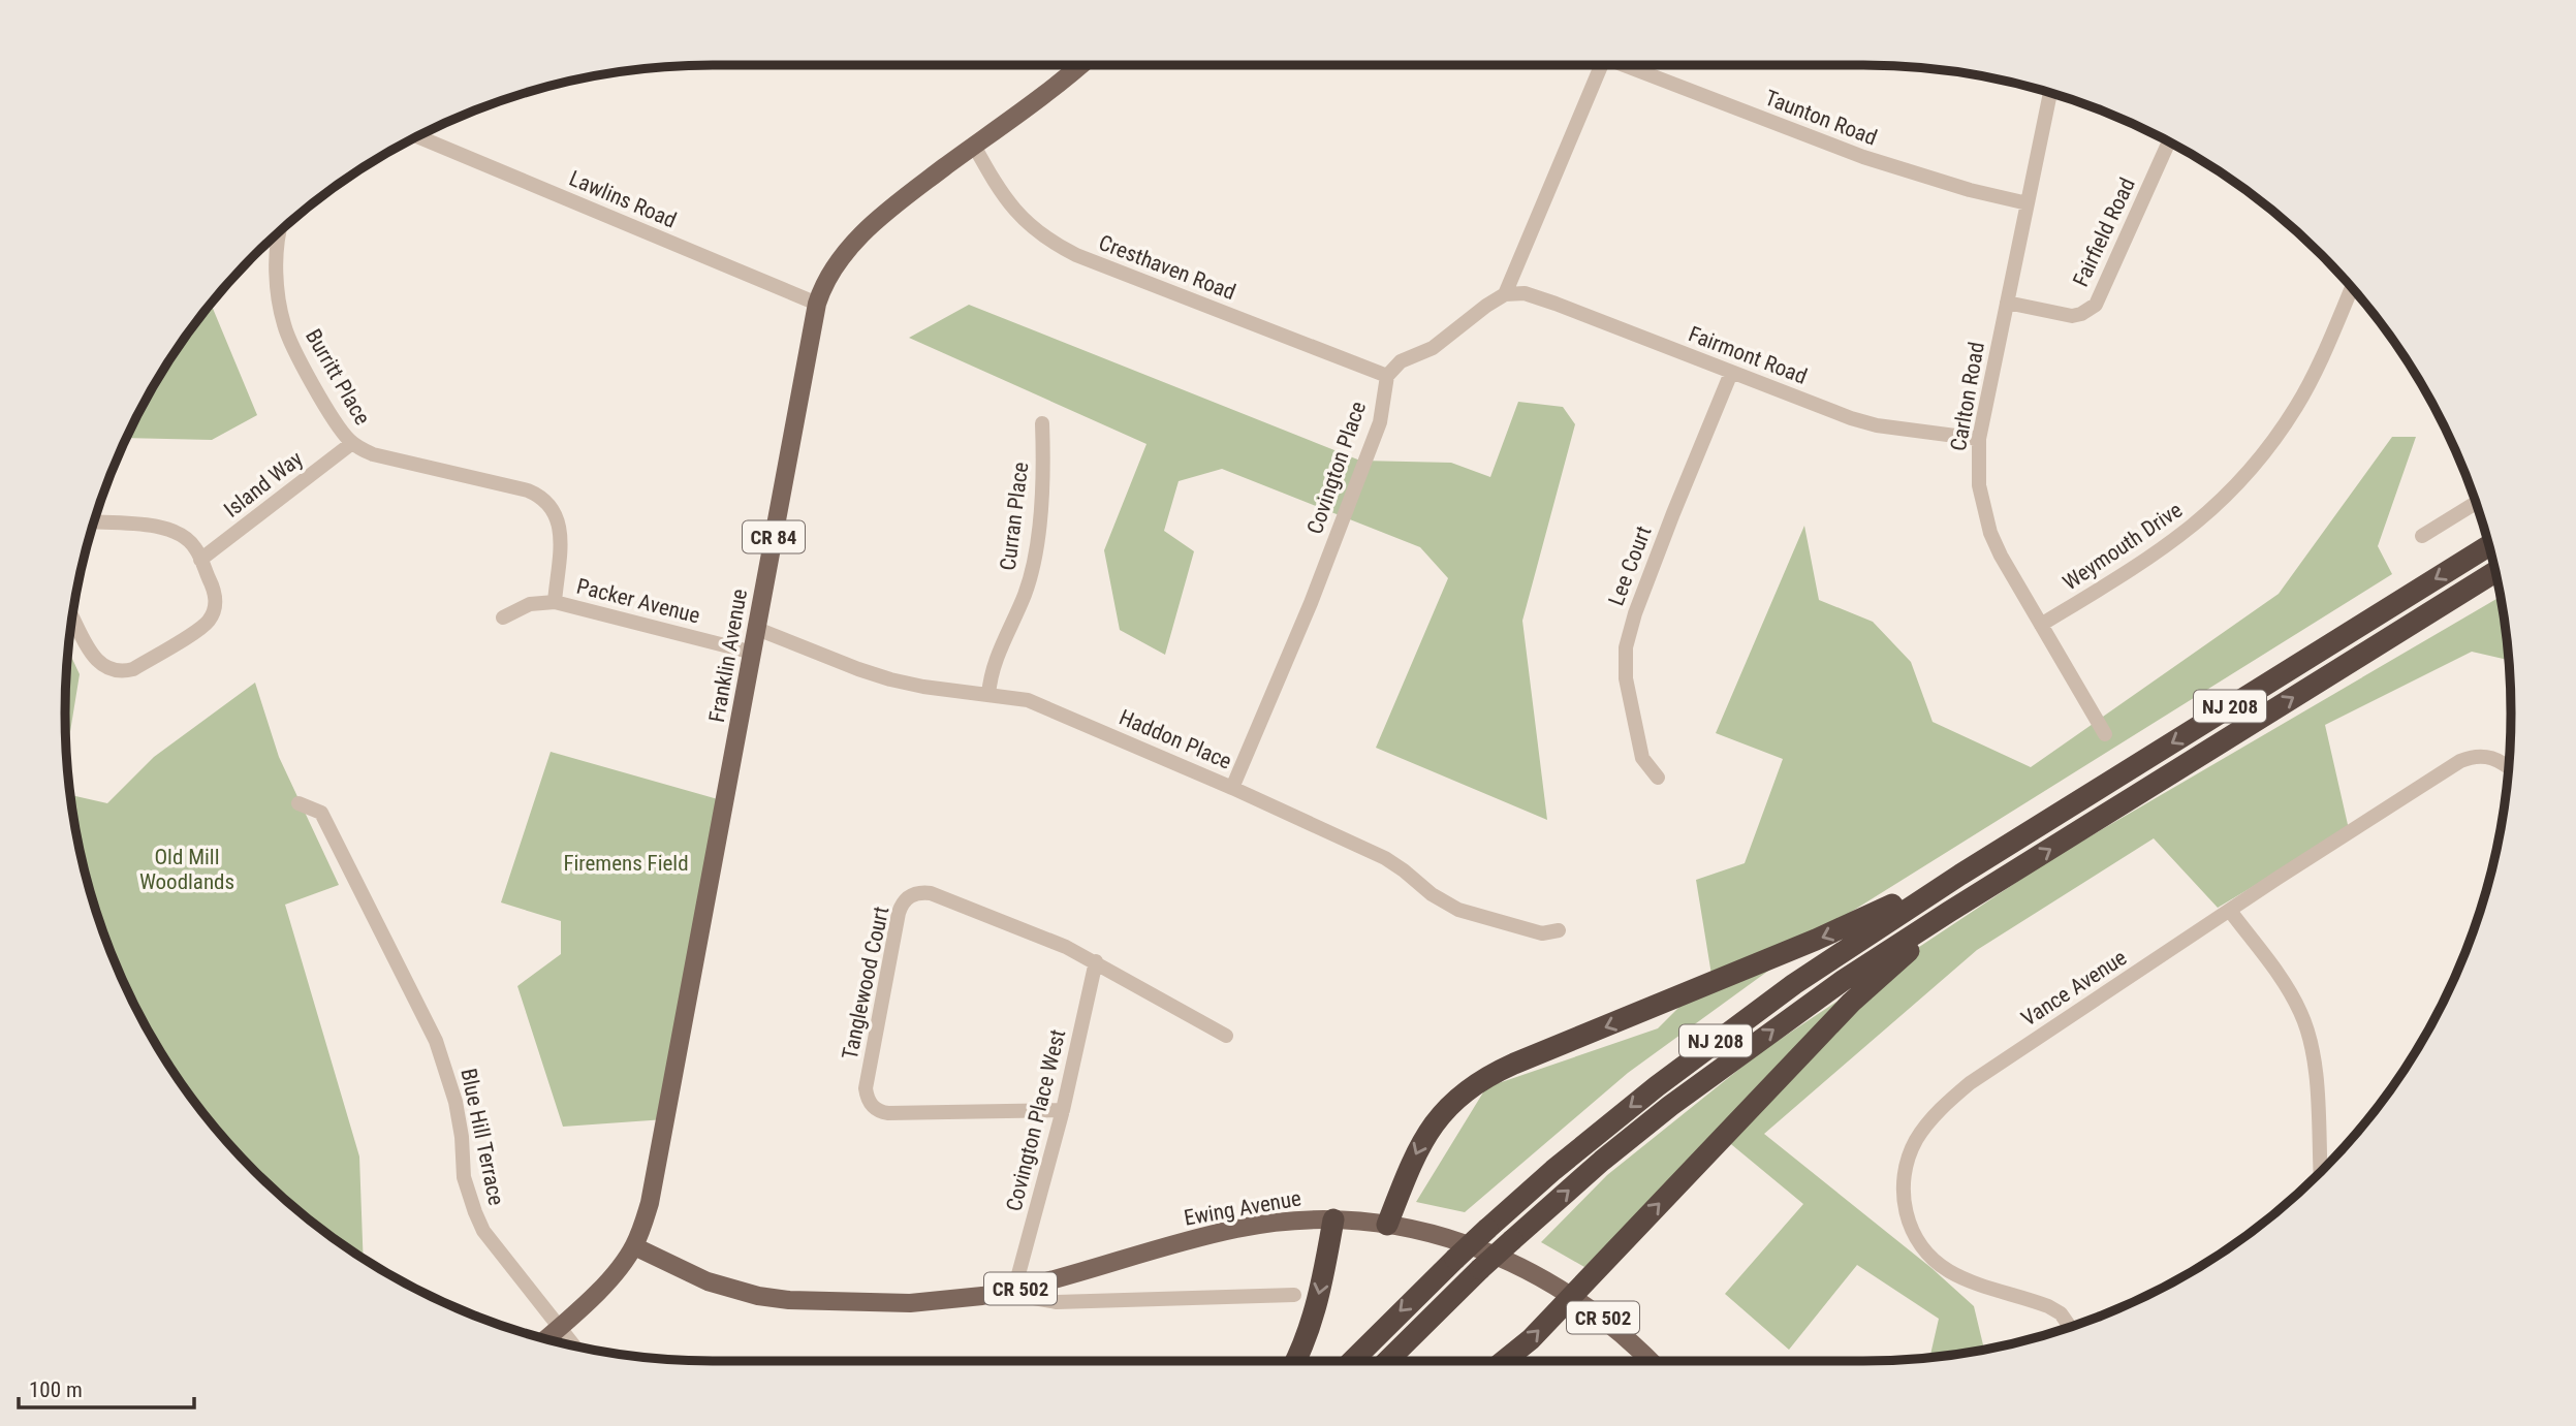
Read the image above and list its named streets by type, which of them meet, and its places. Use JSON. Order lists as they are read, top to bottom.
{
  "streets": {
    "highway": ["NJ 208"],
    "main road": [
      "CR 84",
      "Franklin Avenue",
      "Ewing Avenue",
      "CR 502"
    ],
    "street": [
      "Taunton Road",
      "Lawlins Road",
      "Fairfield Road",
      "Cresthaven Road",
      "Fairmont Road",
      "Burritt Place",
      "Carlton Road",
      "Covington Place",
      "Island Way",
      "Curran Place",
      "Weymouth Drive",
      "Lee Court",
      "Packer Avenue",
      "Haddon Place",
      "Tanglewood Court",
      "Vance Avenue",
      "Covington Place West",
      "Blue Hill Terrace"
    ]
  },
  "crossings": [
    ["Taunton Road", "Carlton Road"],
    ["Lawlins Road", "Franklin Avenue"],
    ["Fairfield Road", "Carlton Road"],
    ["Cresthaven Road", "Covington Place"],
    ["Cresthaven Road", "Franklin Avenue"],
    ["Fairmont Road", "Carlton Road"],
    ["Fairmont Road", "Lee Court"],
    ["Burritt Place", "Island Way"],
    ["Burritt Place", "Packer Avenue"],
    ["Carlton Road", "Weymouth Drive"],
    ["Covington Place", "Haddon Place"],
    ["Curran Place", "Haddon Place"],
    ["Packer Avenue", "Franklin Avenue"],
    ["Franklin Avenue", "Haddon Place"],
    ["Franklin Avenue", "Blue Hill Terrace"],
    ["Franklin Avenue", "Ewing Avenue"],
    ["Tanglewood Court", "Covington Place West"],
    ["Covington Place West", "Ewing Avenue"]
  ],
  "parks": ["Old Mill Woodlands", "Firemens Field"],
  "scale_bar": "100 m"
}
